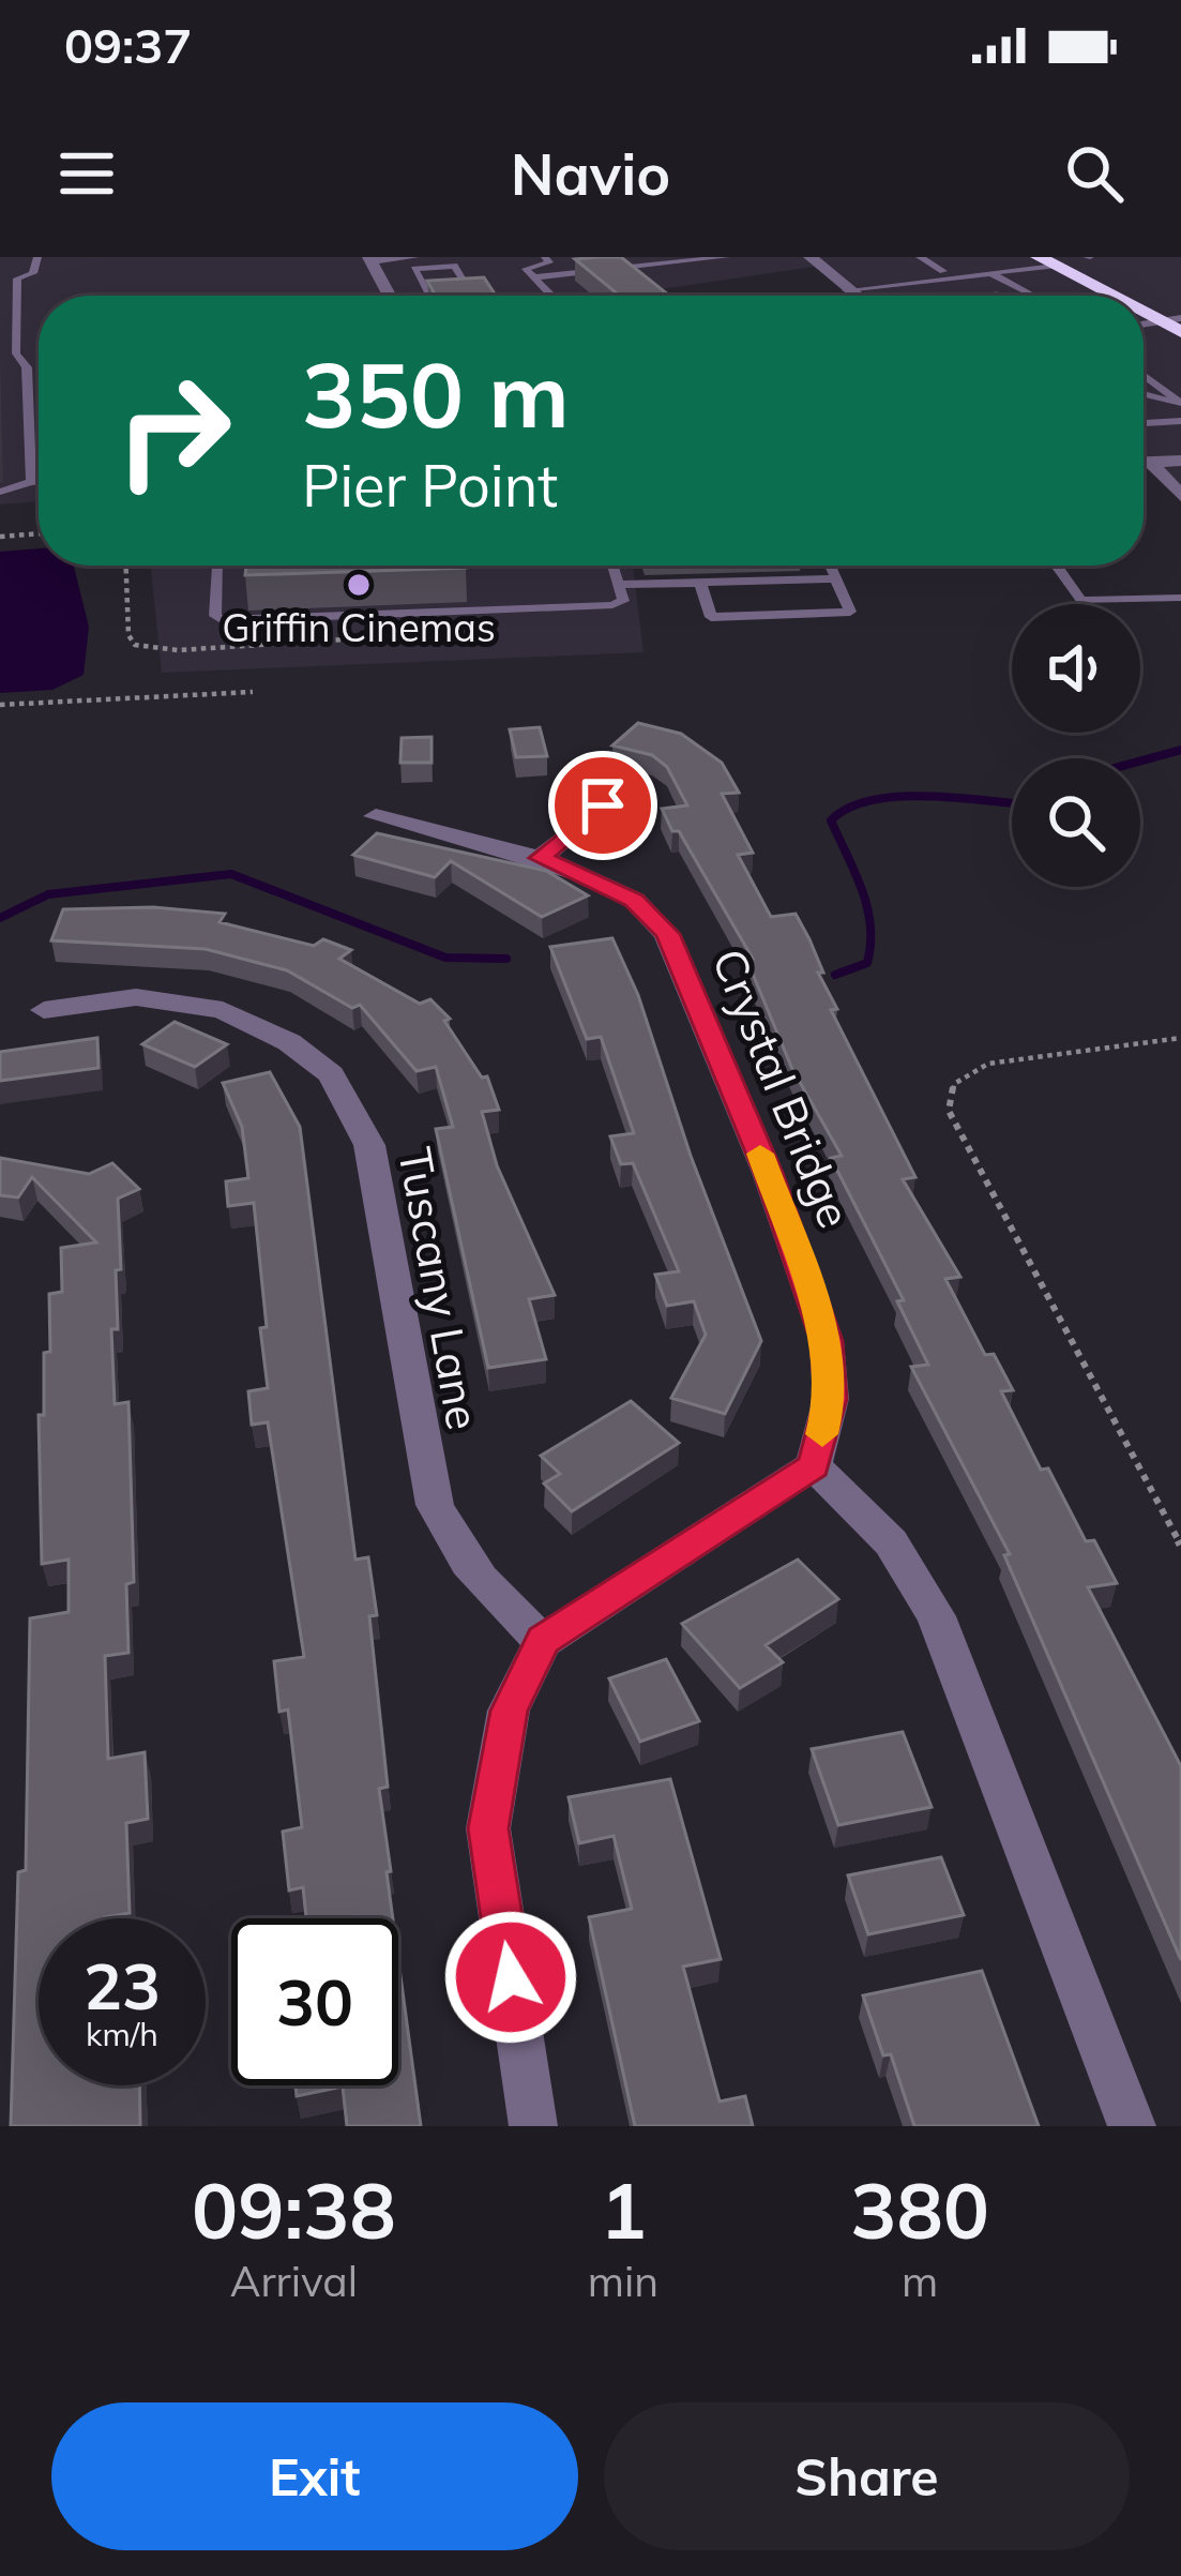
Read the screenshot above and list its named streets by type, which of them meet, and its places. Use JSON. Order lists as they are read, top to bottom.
{
  "streets": {
    "street": ["Crystal Bridge", "Tuscany Lane"]
  },
  "places": ["Griffin Cinemas"],
  "page": {
    "status": "09:37",
    "header": "Navio",
    "turn": ["350 m", "Pier Point"],
    "speed": "23 km/h",
    "limit": "30",
    "eta": [
      "09:38",
      "Arrival",
      "1",
      "min",
      "380",
      "m"
    ],
    "buttons": ["Exit", "Share"]
  }
}
